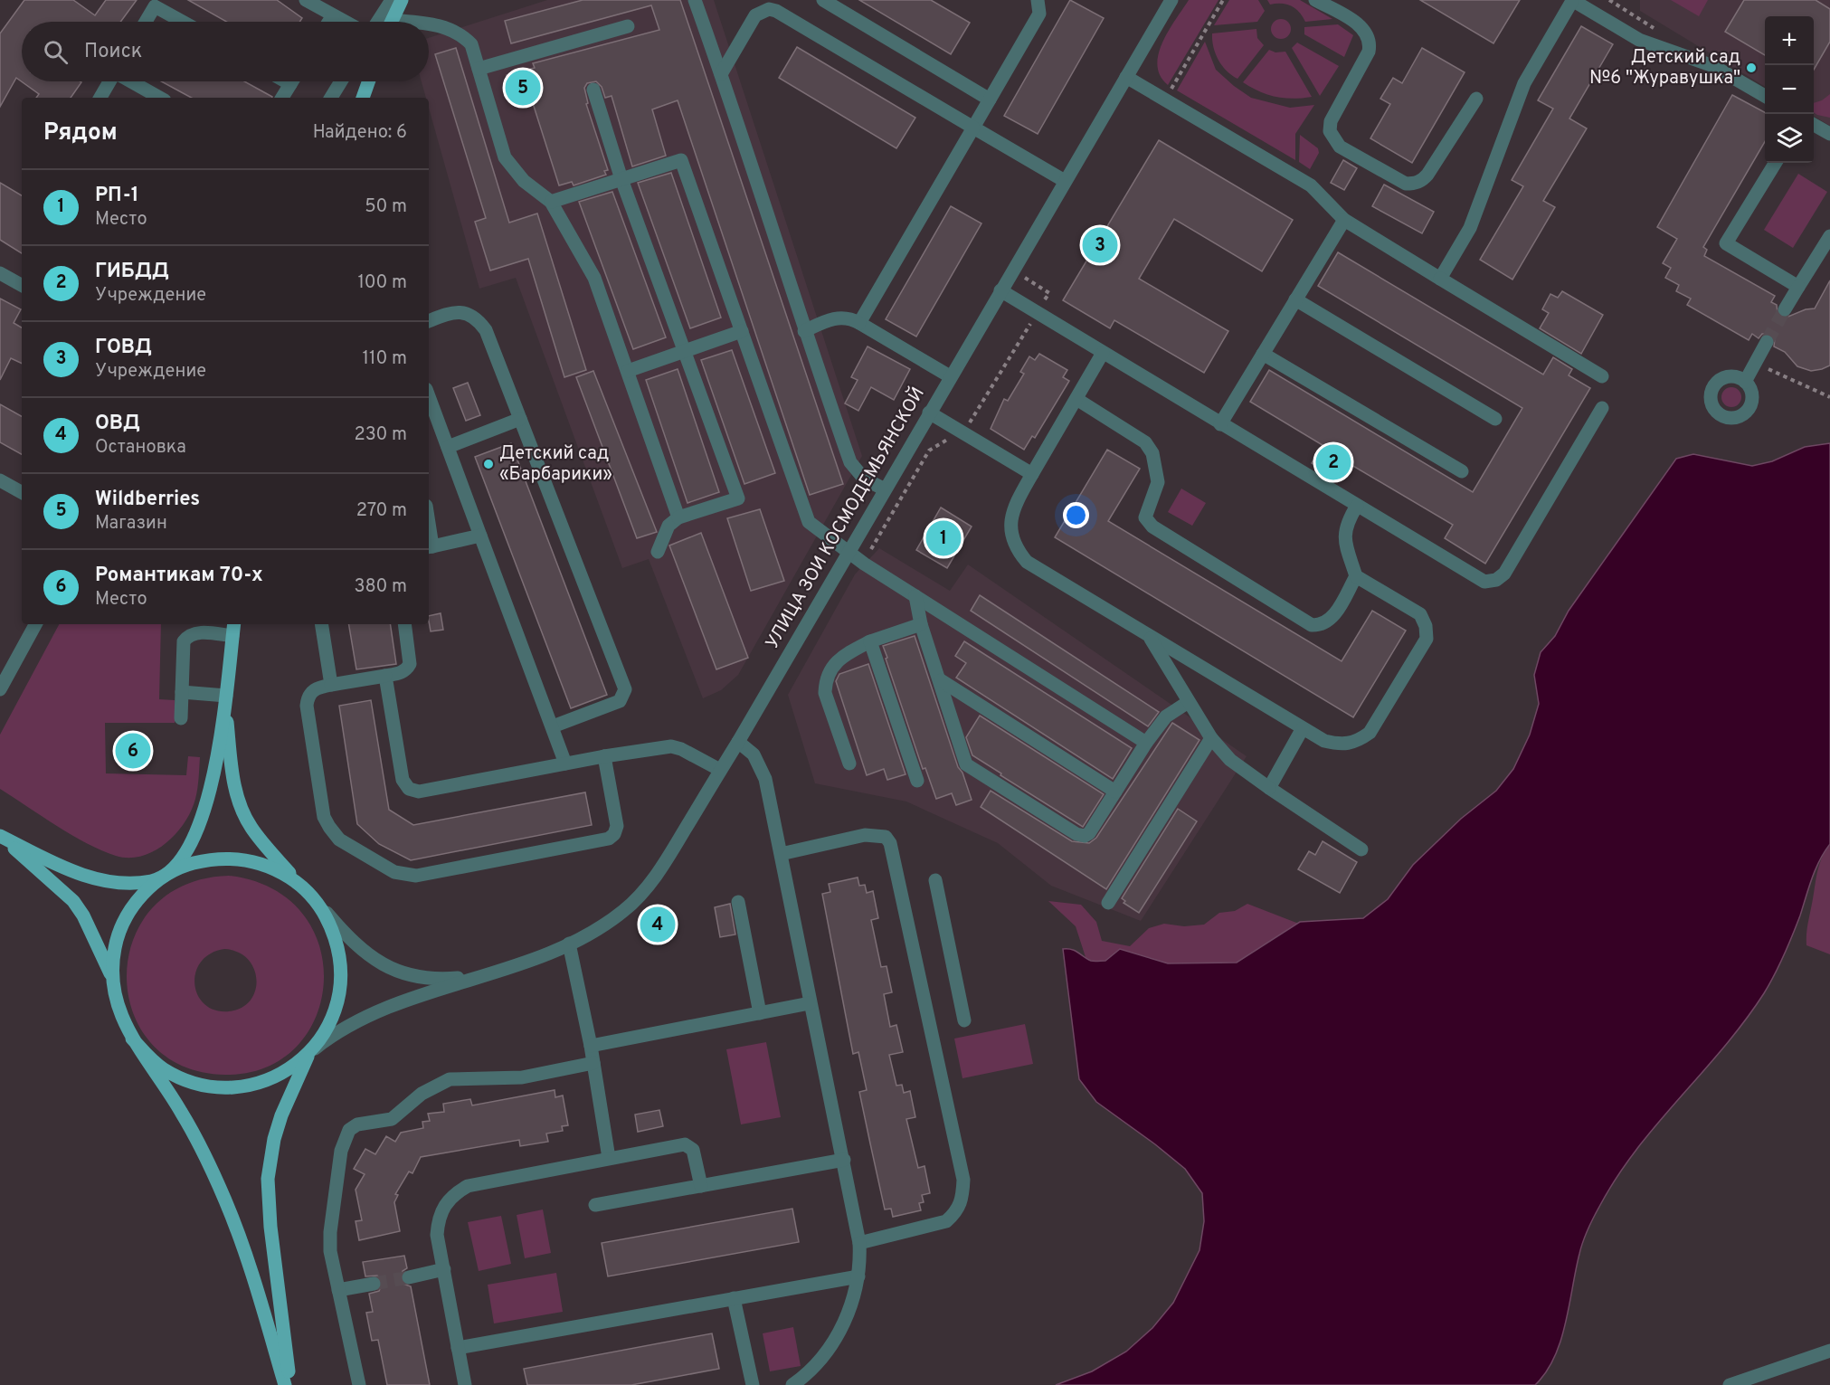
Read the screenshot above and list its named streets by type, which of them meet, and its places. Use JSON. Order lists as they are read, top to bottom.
{
  "streets": {
    "street": ["УЛИЦА ЗОИ КОСМОДЕМЬЯНСКОЙ"]
  },
  "places": ["Детский сад №6 \"Журавушка\"", "Детский сад «Барбарики»"],
  "page": {
    "map_buttons": ["+", "−"],
    "search": "Поиск",
    "pins": [
      "5",
      "3",
      "2",
      "1",
      "6",
      "4"
    ],
    "heading": ["Рядом", "Найдено: 6"],
    "list": [
      {
        "mark": "1",
        "name": "РП-1",
        "note": "Место",
        "value": "50 m"
      },
      {
        "mark": "2",
        "name": "ГИБДД",
        "note": "Учреждение",
        "value": "100 m"
      },
      {
        "mark": "3",
        "name": "ГОВД",
        "note": "Учреждение",
        "value": "110 m"
      },
      {
        "mark": "4",
        "name": "ОВД",
        "note": "Остановка",
        "value": "230 m"
      },
      {
        "mark": "5",
        "name": "Wildberries",
        "note": "Магазин",
        "value": "270 m"
      },
      {
        "mark": "6",
        "name": "Романтикам 70-х",
        "note": "Место",
        "value": "380 m"
      }
    ]
  }
}
